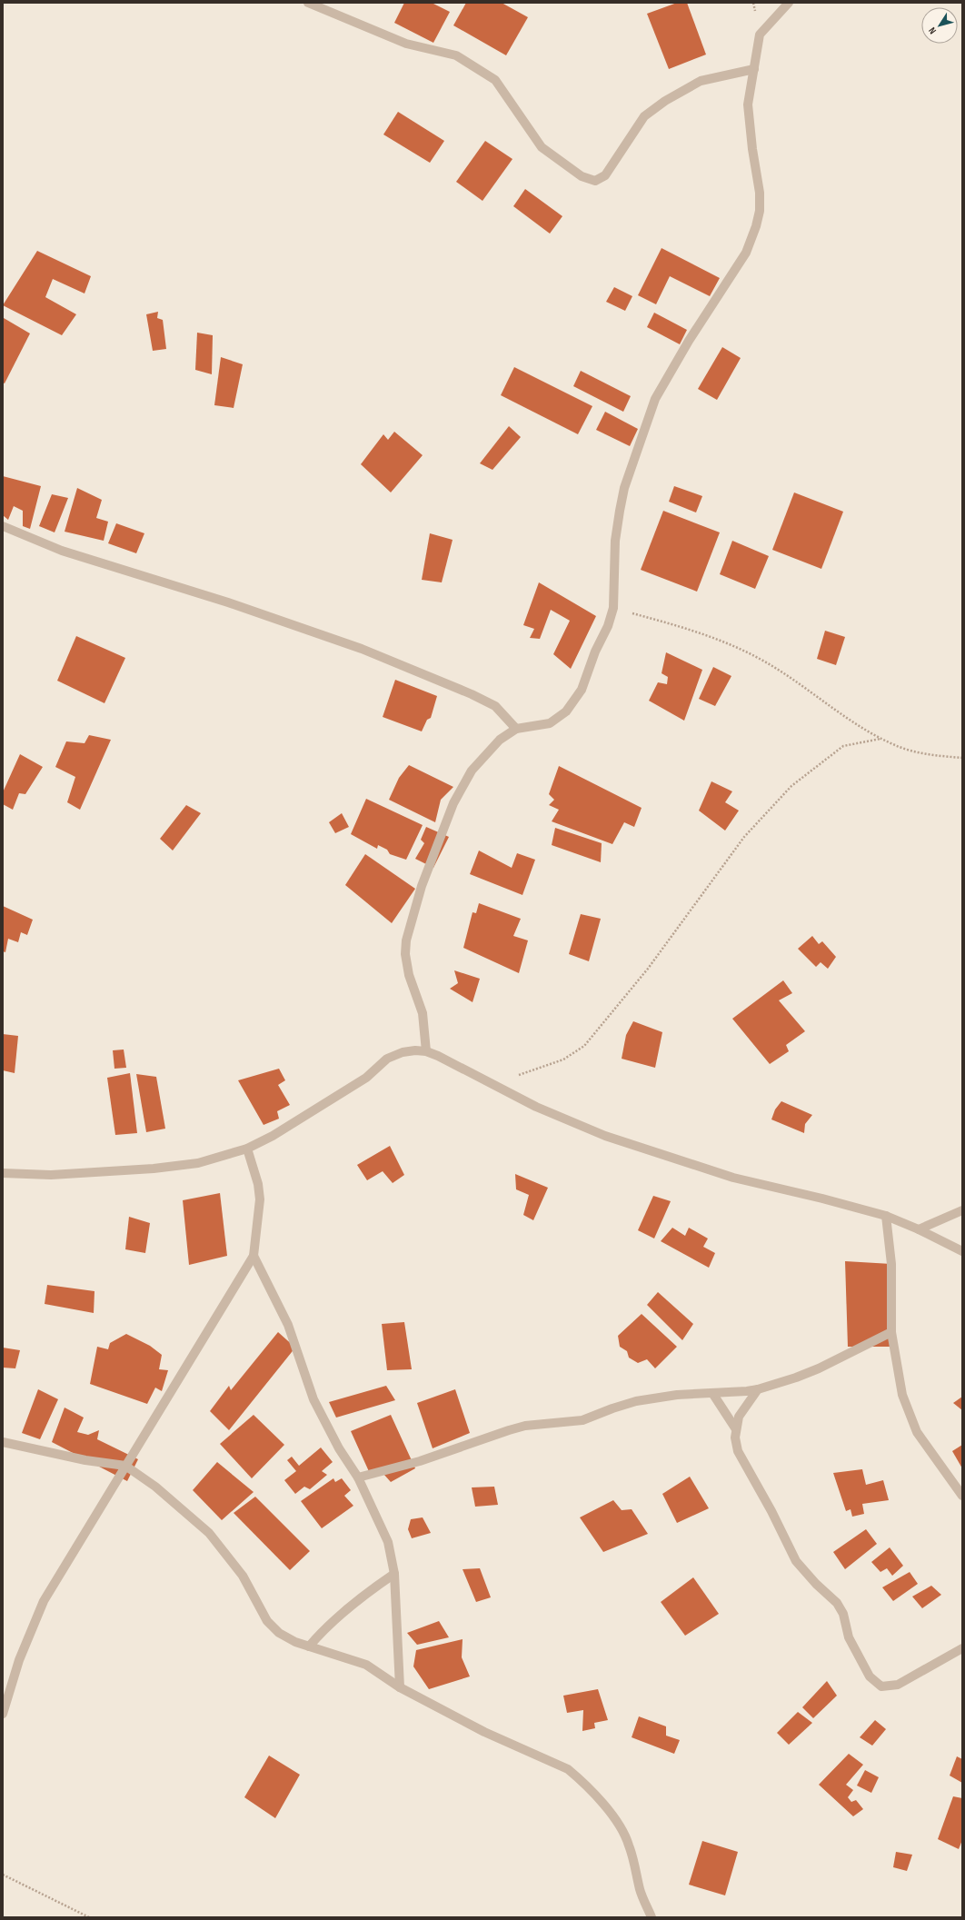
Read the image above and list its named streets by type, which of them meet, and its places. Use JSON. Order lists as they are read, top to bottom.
{
  "north": "bottom left"
}
